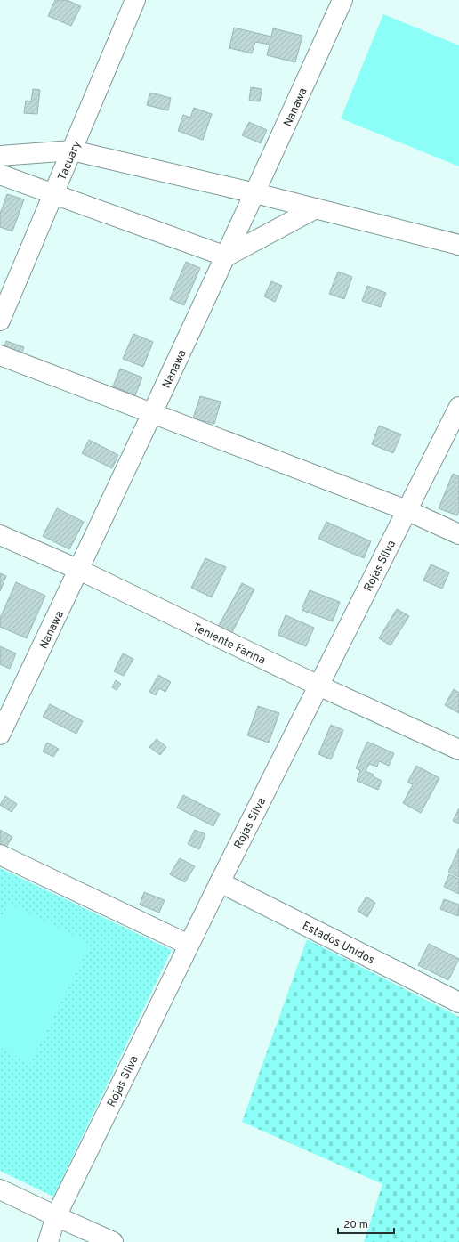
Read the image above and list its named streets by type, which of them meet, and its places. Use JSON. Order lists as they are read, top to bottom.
{
  "streets": {
    "street": [
      "Nanawa",
      "Tacuary",
      "Rojas Silva",
      "Teniente Farina",
      "Estados Unidos"
    ]
  },
  "crossings": [
    ["Nanawa", "Teniente Farina"],
    ["Rojas Silva", "Teniente Farina"],
    ["Rojas Silva", "Estados Unidos"]
  ],
  "scale_bar": "20 m"
}
